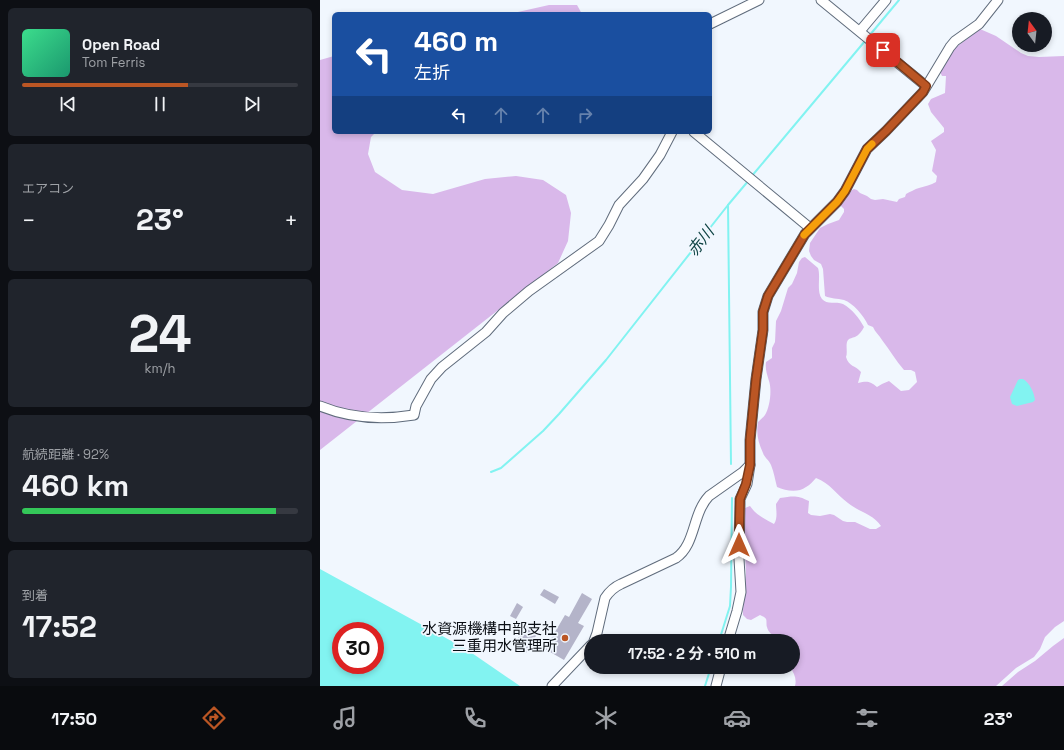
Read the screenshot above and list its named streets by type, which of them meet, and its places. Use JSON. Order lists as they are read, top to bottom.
{
  "water": ["赤川"],
  "places": ["水資源機構中部支社 三重用水管理所"],
  "north": "top",
  "page": {
    "turn": ["460 m", "左折"],
    "song": ["Open Road", "Tom Ferris"],
    "tile": [
      "エアコン",
      ["24", "km/h"],
      ["航続距離 · 92%", "460 km"],
      ["到着", "17:52"]
    ],
    "heat": ["−", "23°", "+"],
    "limit": "30",
    "trip": "17:52 · 2 分 · 510 m",
    "tabs": ["17:50", "23°"]
  }
}
